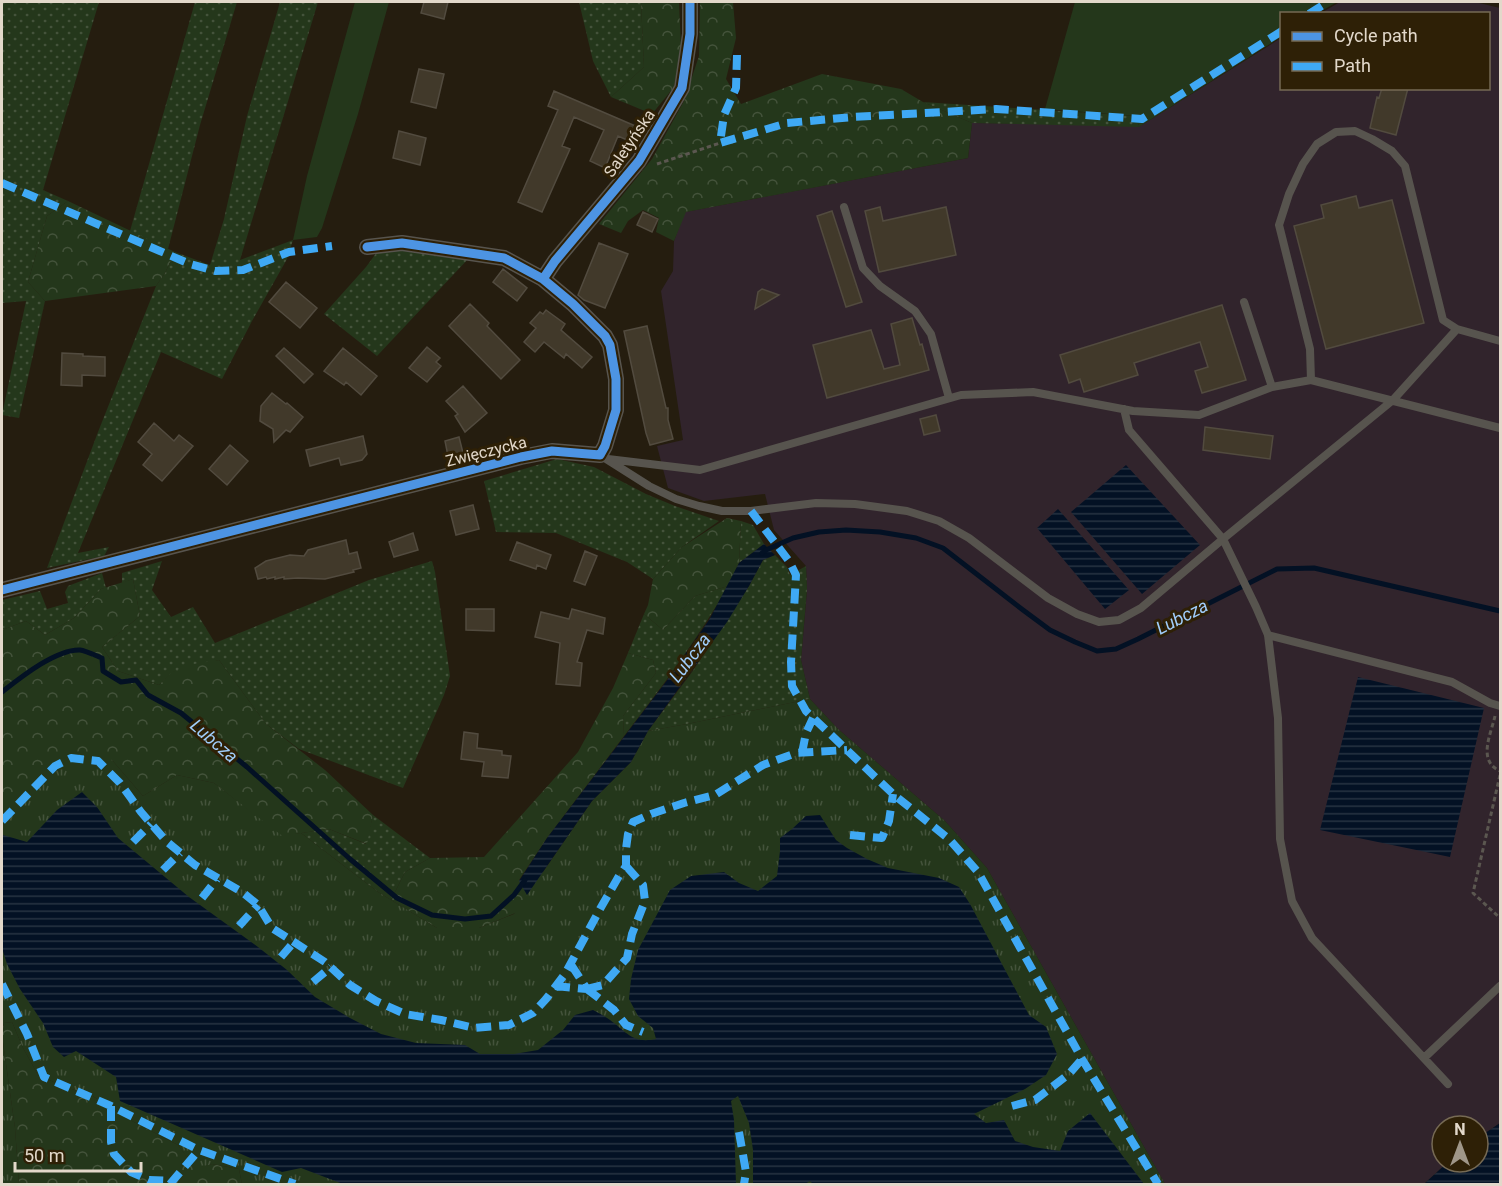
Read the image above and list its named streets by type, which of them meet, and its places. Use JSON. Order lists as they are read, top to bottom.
{
  "streets": {
    "street": ["Saletyńska", "Zwięczycka"]
  },
  "water": ["Lubcza"],
  "legend": ["Cycle path", "Path"],
  "scale_bar": "50 m",
  "north": "top"
}
